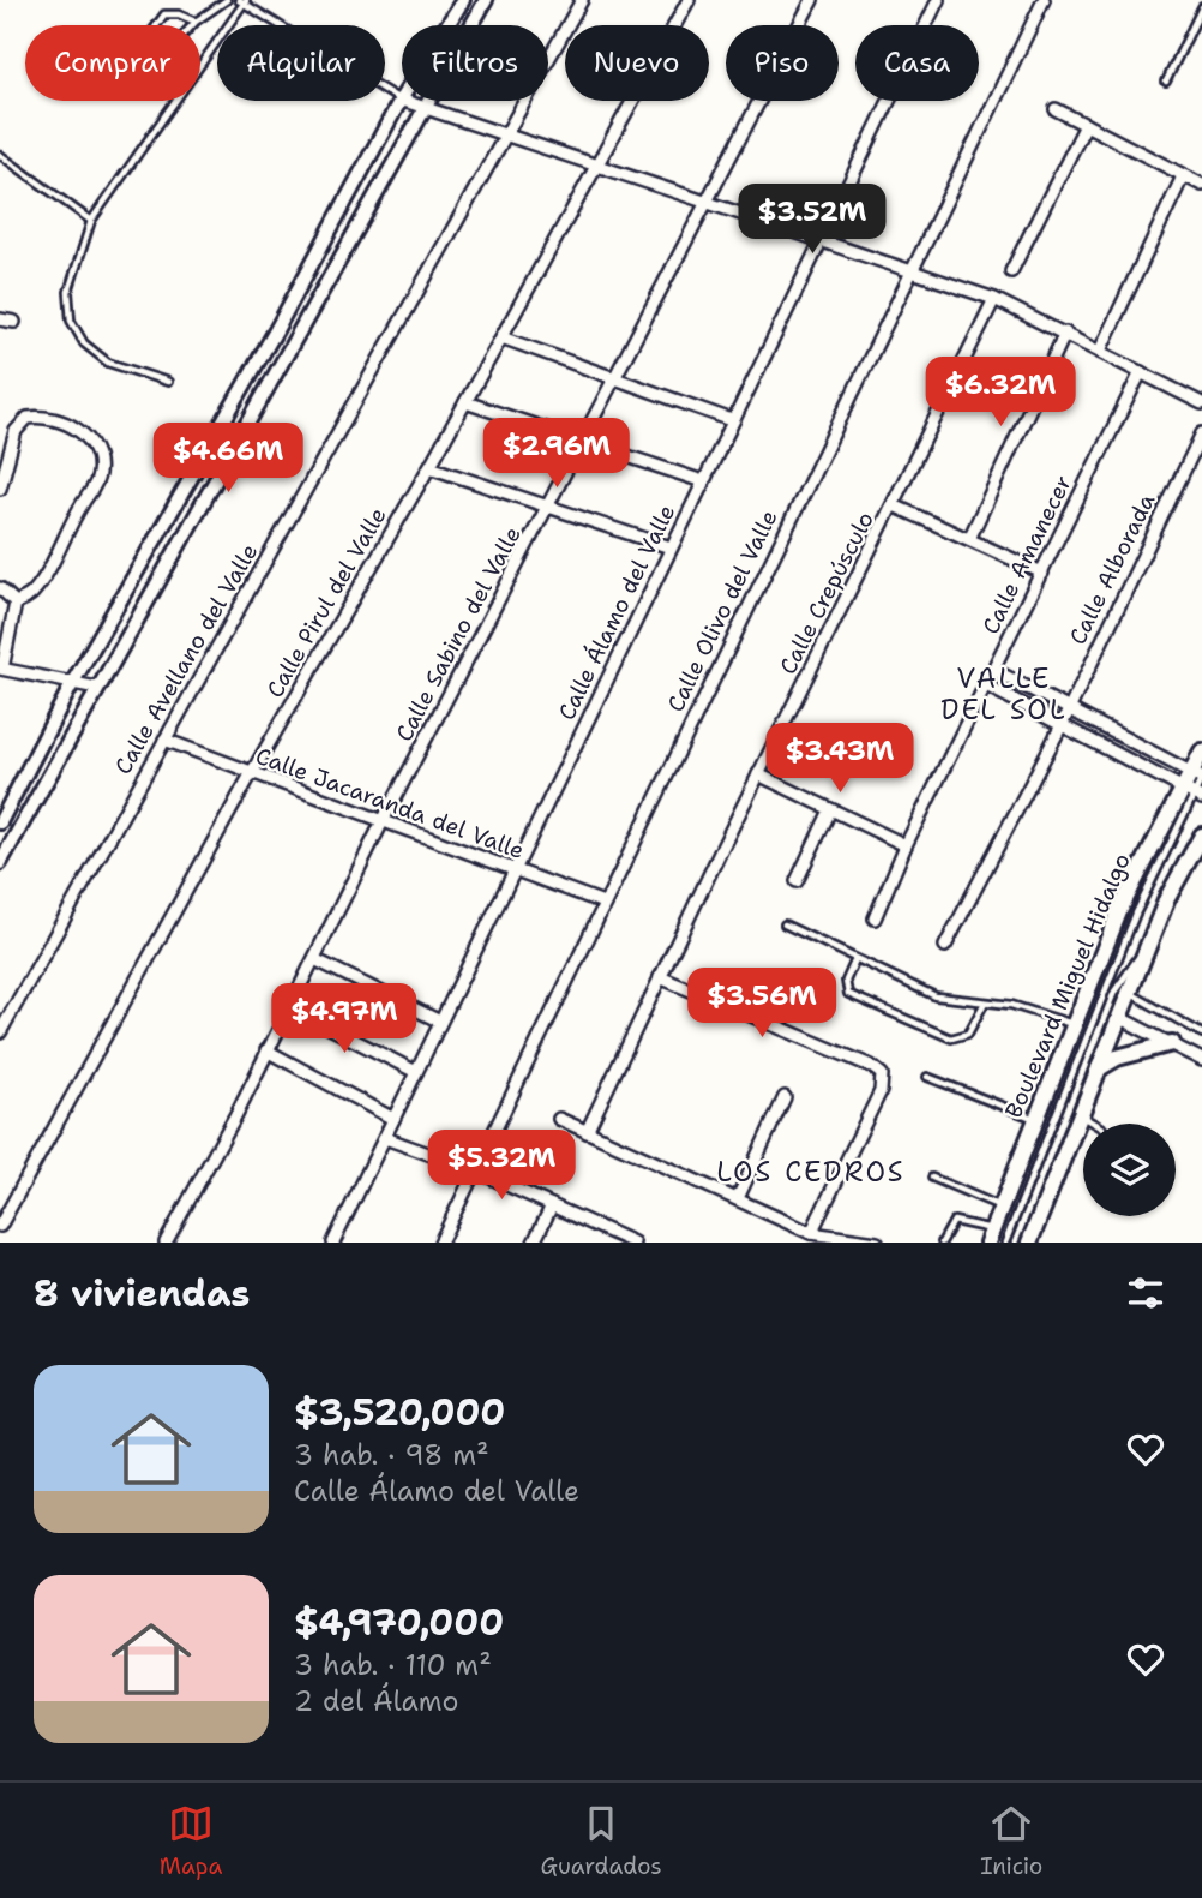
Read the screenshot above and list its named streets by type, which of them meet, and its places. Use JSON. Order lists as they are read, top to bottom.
{
  "streets": {
    "main road": ["Boulevard Miguel Hidalgo"],
    "street": [
      "Calle Amanecer",
      "Calle Alborada",
      "Calle Crepúsculo",
      "Calle Pirul del Valle",
      "Calle Olivo del Valle",
      "Calle Álamo del Valle",
      "Calle Sabino del Valle",
      "Calle Avellano del Valle",
      "Calle Jacaranda del Valle"
    ]
  },
  "crossings": [
    ["Calle Pirul del Valle", "Calle Jacaranda del Valle"],
    ["Calle Olivo del Valle", "Calle Jacaranda del Valle"],
    ["Calle Álamo del Valle", "Calle Jacaranda del Valle"],
    ["Calle Sabino del Valle", "Calle Jacaranda del Valle"],
    ["Calle Avellano del Valle", "Calle Jacaranda del Valle"]
  ],
  "districts": ["VALLE DEL SOL", "LOS CEDROS"],
  "page": {
    "chip": [
      "Comprar",
      "Alquilar",
      "Filtros",
      "Nuevo",
      "Piso",
      "Casa"
    ],
    "price": [
      "$3.52M",
      "$6.32M",
      "$2.96M",
      "$4.66M",
      "$3.43M",
      "$3.56M",
      "$4.97M",
      "$5.32M"
    ],
    "heading": "8 viviendas",
    "list": [
      {
        "name": "$3,520,000",
        "note": "3 hab. · 98 m² · Calle Álamo del Valle"
      },
      {
        "name": "$4,970,000",
        "note": "3 hab. · 110 m² · 2 del Álamo"
      }
    ],
    "tabs": ["Mapa", "Guardados", "Inicio"]
  }
}
